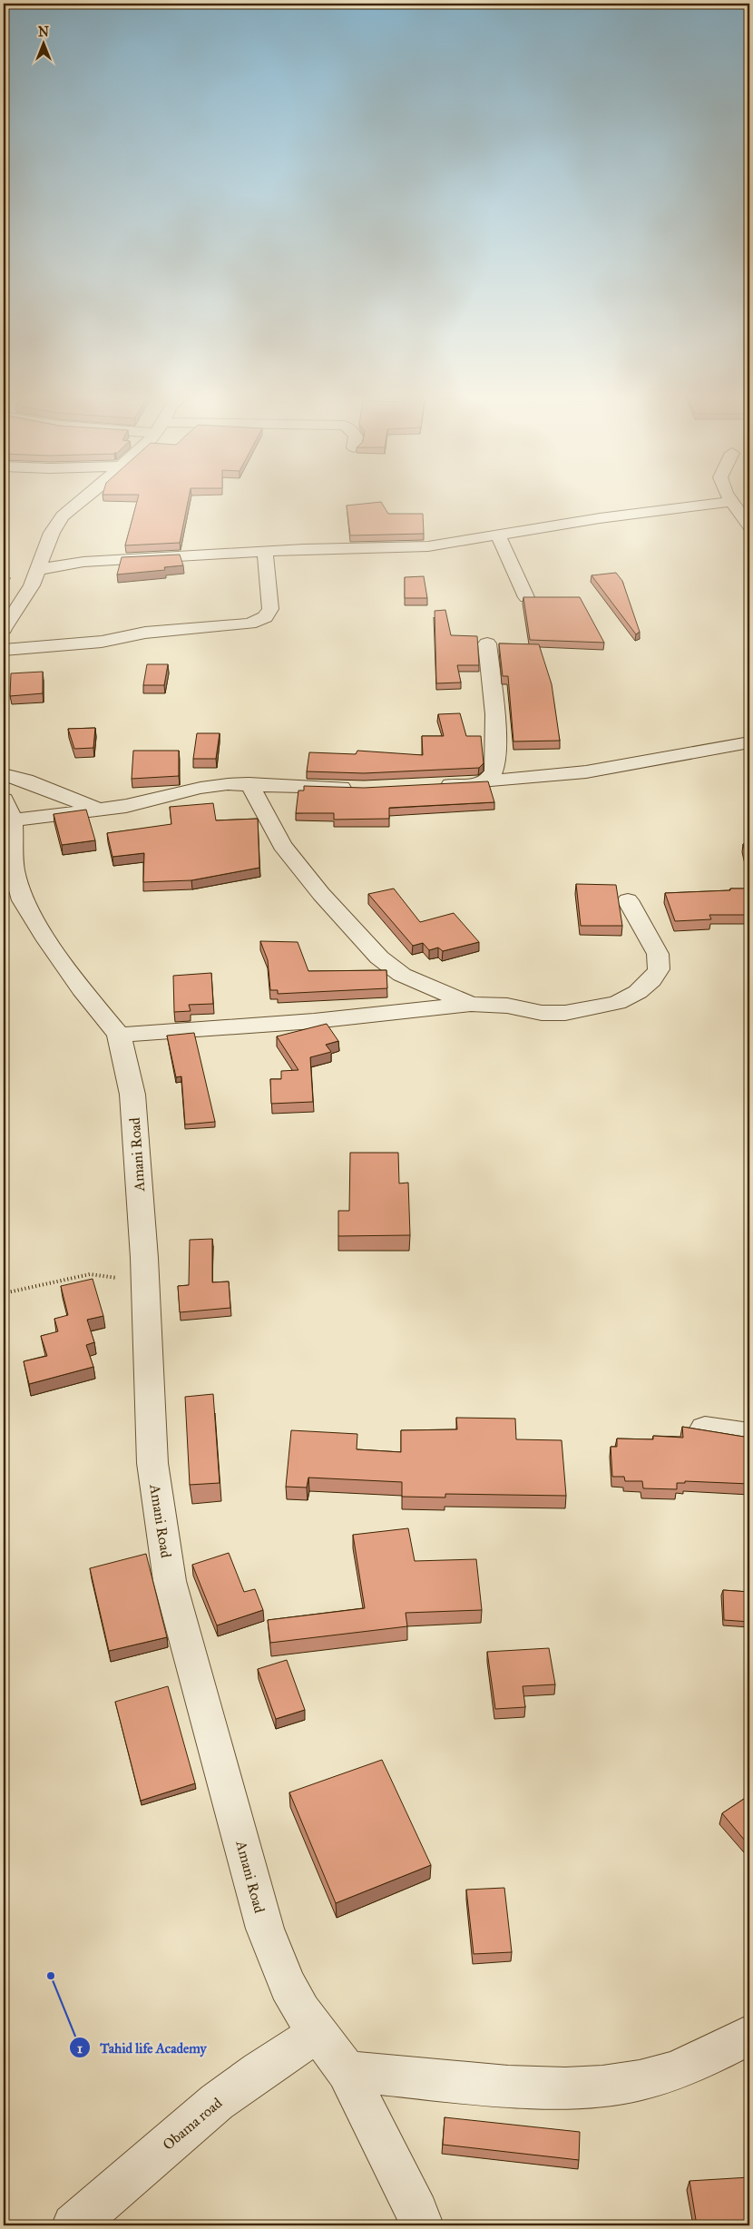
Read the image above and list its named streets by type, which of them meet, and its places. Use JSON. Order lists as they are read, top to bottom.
{
  "streets": {
    "street": ["Amani Road", "Obama road"]
  },
  "crossings": [
    ["Amani Road", "Obama road"]
  ],
  "places": ["Tahid life Academy"],
  "north": "top"
}
